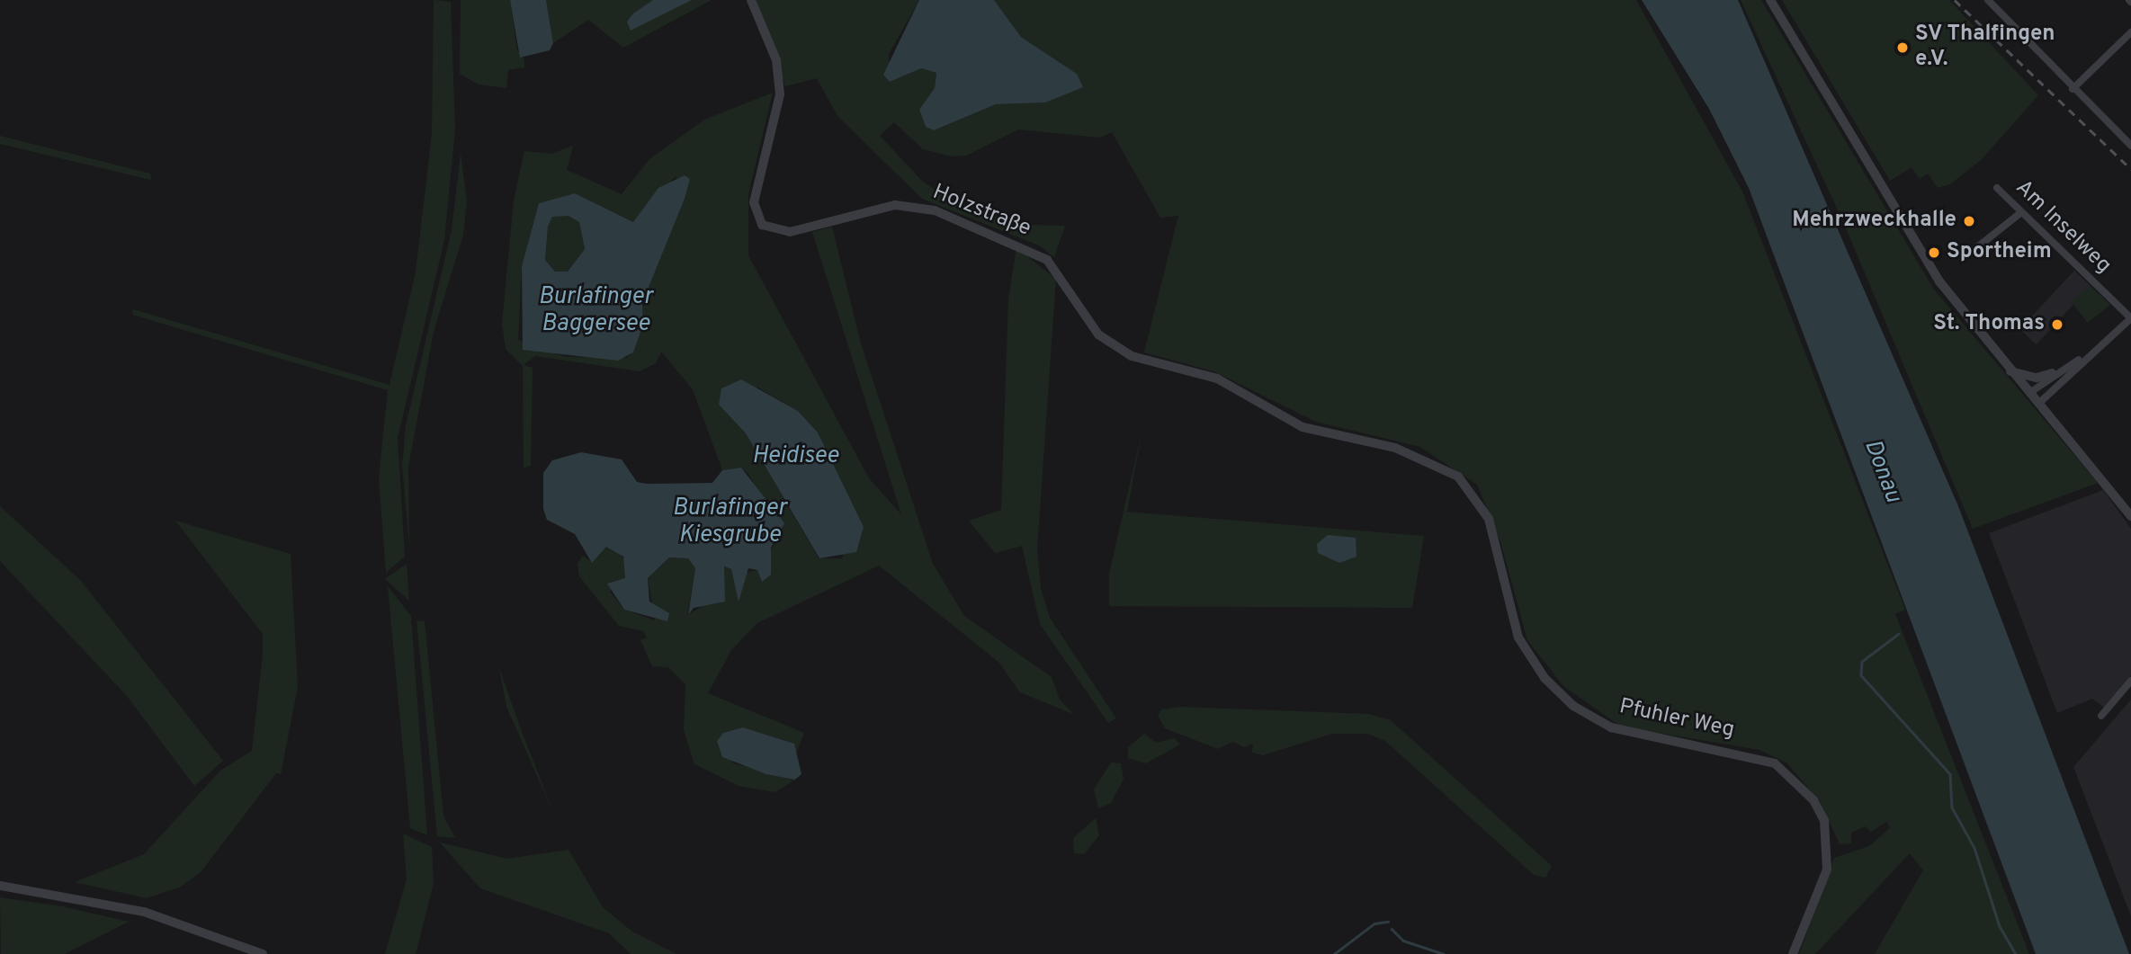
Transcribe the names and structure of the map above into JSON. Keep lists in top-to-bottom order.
{
  "streets": {
    "street": ["Holzstraße", "Am Inselweg", "Pfuhler Weg"]
  },
  "crossings": [
    ["Holzstraße", "Pfuhler Weg"]
  ],
  "water": [
    "Burlafinger Baggersee",
    "Heidisee",
    "Donau",
    "Burlafinger Kiesgrube"
  ],
  "places": [
    "SV Thalfingen e.V.",
    "Mehrzweckhalle",
    "Sportheim",
    "St. Thomas"
  ]
}
